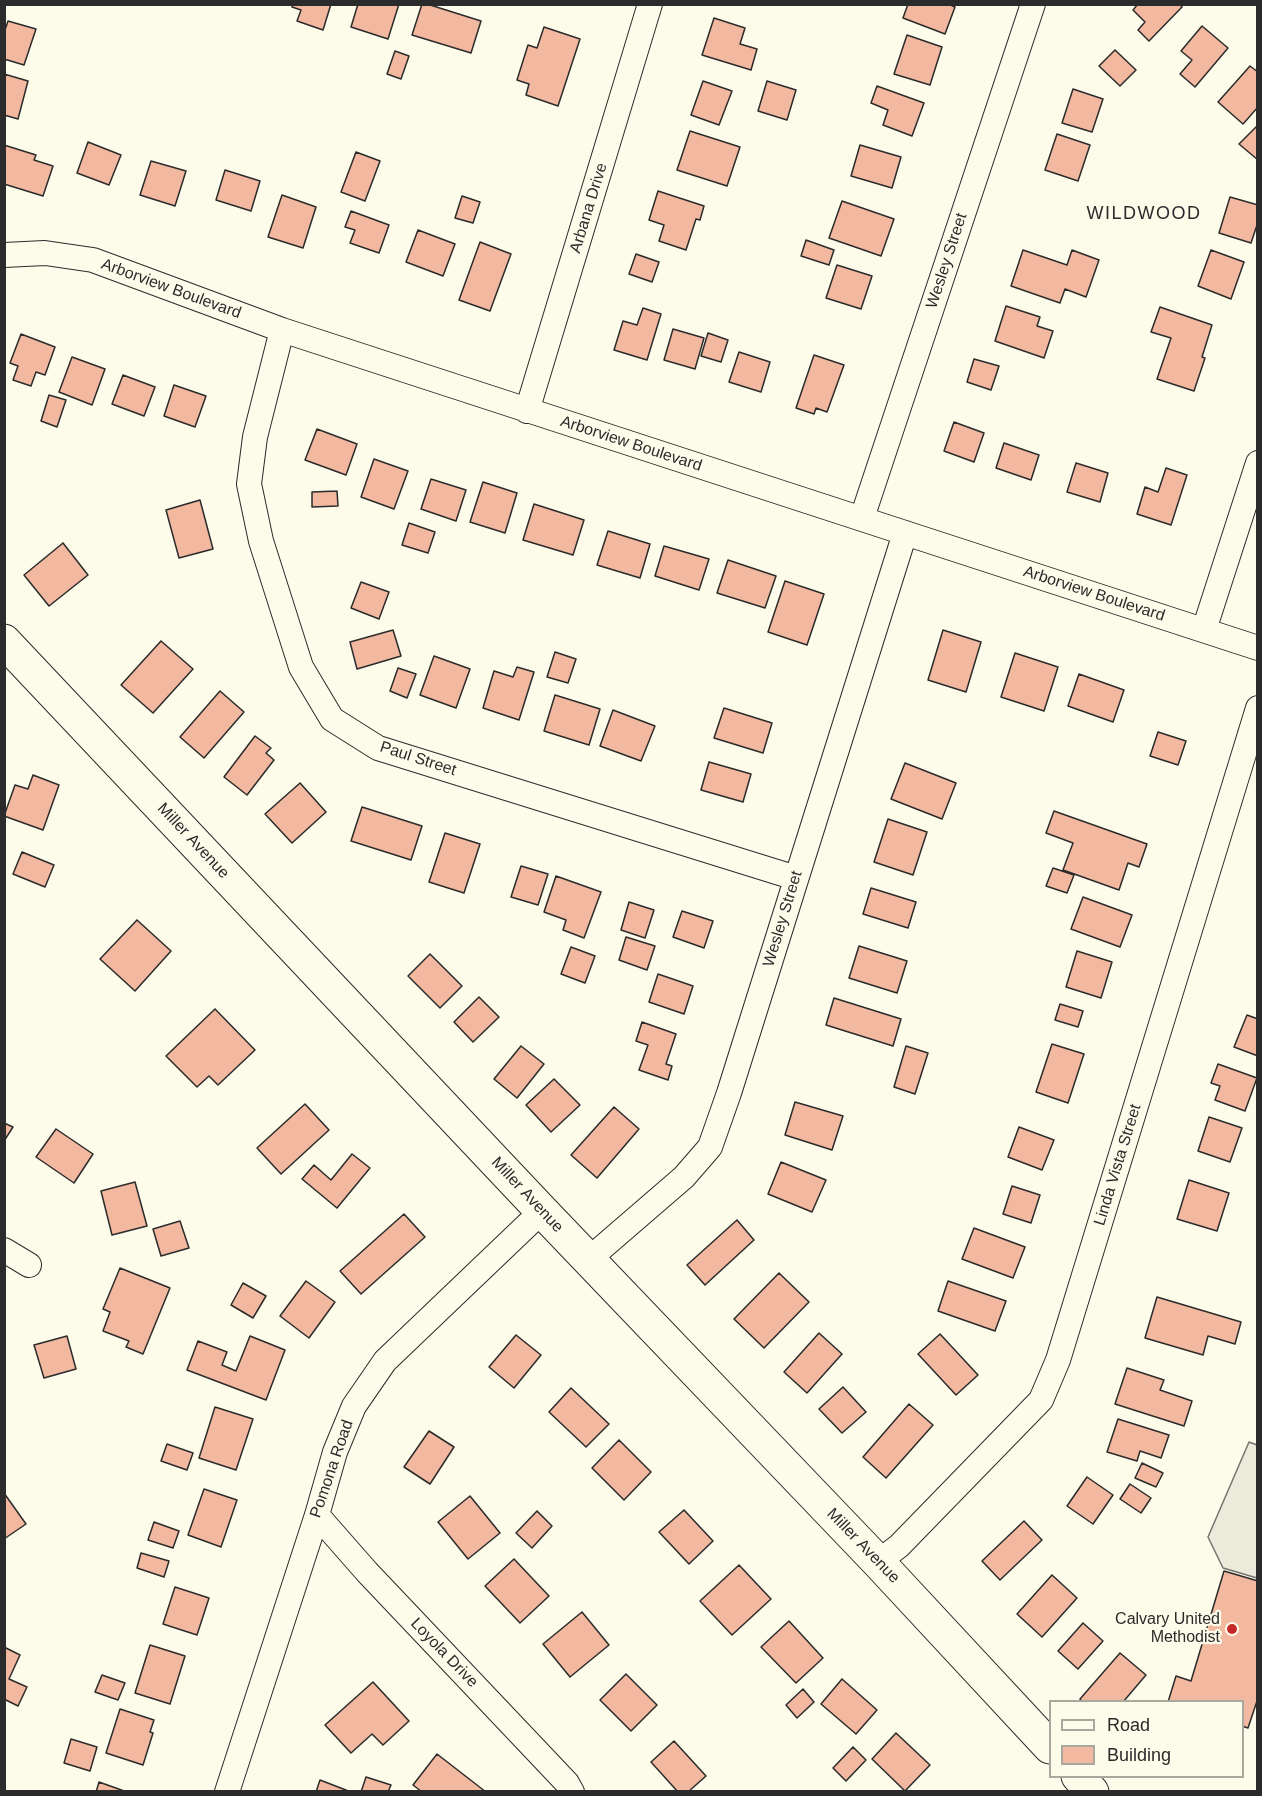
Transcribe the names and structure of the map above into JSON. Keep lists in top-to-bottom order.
{
  "streets": {
    "main road": ["Miller Avenue"],
    "street": [
      "Arbana Drive",
      "Wesley Street",
      "Arborview Boulevard",
      "Paul Street",
      "Linda Vista Street",
      "Pomona Road",
      "Loyola Drive"
    ]
  },
  "crossings": [
    ["Arbana Drive", "Arborview Boulevard"],
    ["Wesley Street", "Arborview Boulevard"],
    ["Wesley Street", "Paul Street"],
    ["Wesley Street", "Miller Avenue"],
    ["Arborview Boulevard", "Paul Street"],
    ["Miller Avenue", "Linda Vista Street"],
    ["Miller Avenue", "Pomona Road"],
    ["Pomona Road", "Loyola Drive"]
  ],
  "districts": ["WILDWOOD"],
  "places": ["Calvary United Methodist"],
  "legend": ["Road", "Building"]
}
